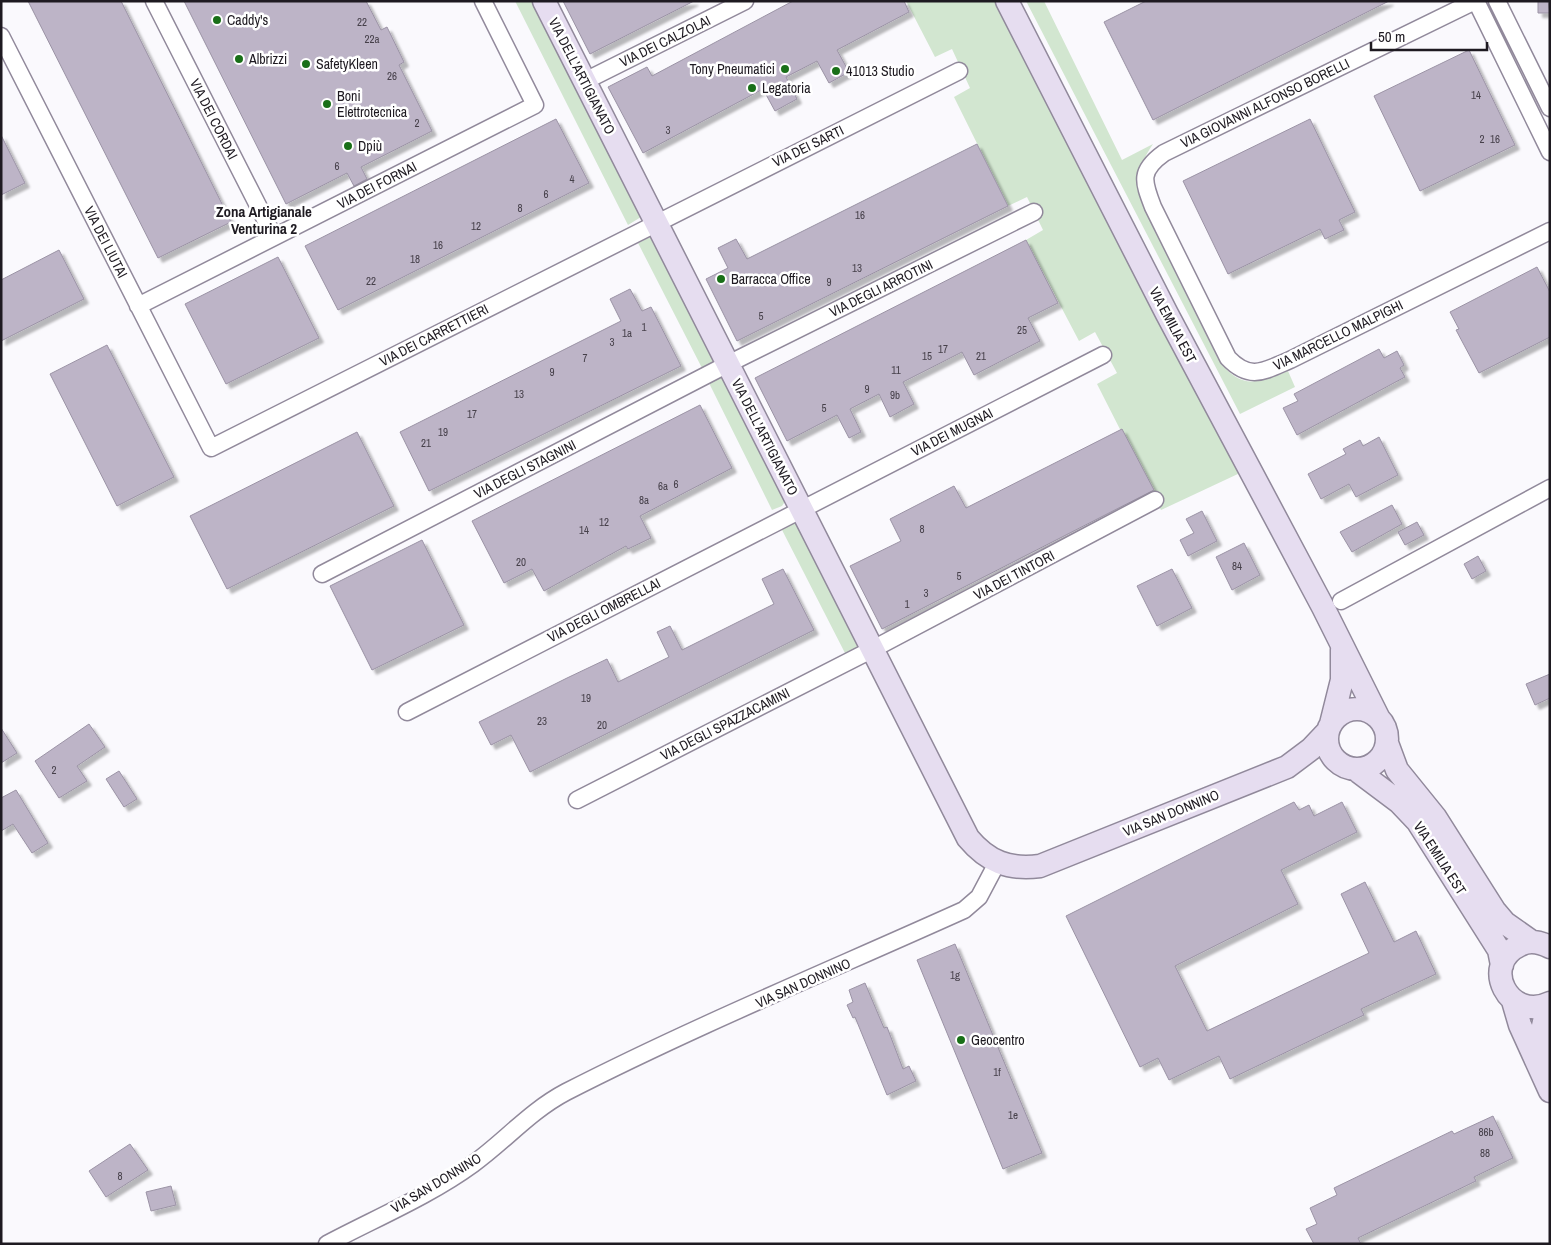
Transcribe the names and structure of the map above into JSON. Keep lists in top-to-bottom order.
{
  "streets": {
    "main road": ["VIA DELL'ARTIGIANATO", "VIA EMILIA EST", "VIA SAN DONNINO"],
    "street": [
      "VIA DEI CALZOLAI",
      "VIA GIOVANNI ALFONSO BORELLI",
      "VIA DEI CORDAI",
      "VIA DEI SARTI",
      "VIA DEI FORNAI",
      "VIA DEI LIUTAI",
      "VIA DEGLI ARROTINI",
      "VIA DEI CARRETTIERI",
      "VIA MARCELLO MALPIGHI",
      "VIA DEI MUGNAI",
      "VIA DEGLI STAGNINI",
      "VIA DEI TINTORI",
      "VIA DEGLI OMBRELLAI",
      "VIA DEGLI SPAZZACAMINI"
    ]
  },
  "crossings": [
    ["VIA DEI CALZOLAI", "VIA DELL'ARTIGIANATO"],
    ["VIA DELL'ARTIGIANATO", "VIA DEI SARTI"],
    ["VIA DELL'ARTIGIANATO", "VIA DEGLI ARROTINI"],
    ["VIA DELL'ARTIGIANATO", "VIA DEI CARRETTIERI"],
    ["VIA DELL'ARTIGIANATO", "VIA DEI MUGNAI"],
    ["VIA DELL'ARTIGIANATO", "VIA DEGLI STAGNINI"],
    ["VIA DELL'ARTIGIANATO", "VIA DEI TINTORI"],
    ["VIA DELL'ARTIGIANATO", "VIA DEGLI OMBRELLAI"],
    ["VIA DELL'ARTIGIANATO", "VIA DEGLI SPAZZACAMINI"],
    ["VIA DELL'ARTIGIANATO", "VIA SAN DONNINO"],
    ["VIA GIOVANNI ALFONSO BORELLI", "VIA MARCELLO MALPIGHI"],
    ["VIA DEI CORDAI", "VIA DEI FORNAI"],
    ["VIA DEI SARTI", "VIA DEI CARRETTIERI"],
    ["VIA DEI FORNAI", "VIA DEI LIUTAI"],
    ["VIA DEI LIUTAI", "VIA DEI CARRETTIERI"],
    ["VIA DEGLI ARROTINI", "VIA DEGLI STAGNINI"],
    ["VIA EMILIA EST", "VIA SAN DONNINO"],
    ["VIA DEI MUGNAI", "VIA DEGLI OMBRELLAI"],
    ["VIA DEI TINTORI", "VIA DEGLI SPAZZACAMINI"]
  ],
  "districts": ["Zona Artigianale Venturina 2"],
  "places": [
    "Caddy's",
    "Albrizzi",
    "SafetyKleen",
    "Tony Pneumatici",
    "41013 Studio",
    "Legatoria",
    "Boni Elettrotecnica",
    "Dpiù",
    "Barracca Office",
    "Geocentro"
  ],
  "house_numbers": [
    "22",
    "22a",
    "26",
    "14",
    "2",
    "3",
    "2",
    "16",
    "6",
    "4",
    "6",
    "8",
    "16",
    "12",
    "16",
    "18",
    "13",
    "22",
    "9",
    "5",
    "1",
    "25",
    "1a",
    "3",
    "17",
    "15",
    "21",
    "7",
    "11",
    "9",
    "9",
    "13",
    "9b",
    "5",
    "17",
    "19",
    "21",
    "6",
    "6a",
    "8a",
    "12",
    "8",
    "14",
    "20",
    "84",
    "5",
    "3",
    "1",
    "19",
    "23",
    "20",
    "2",
    "1g",
    "1f",
    "1e",
    "86b",
    "88",
    "8"
  ],
  "scale_bar": "50 m"
}
